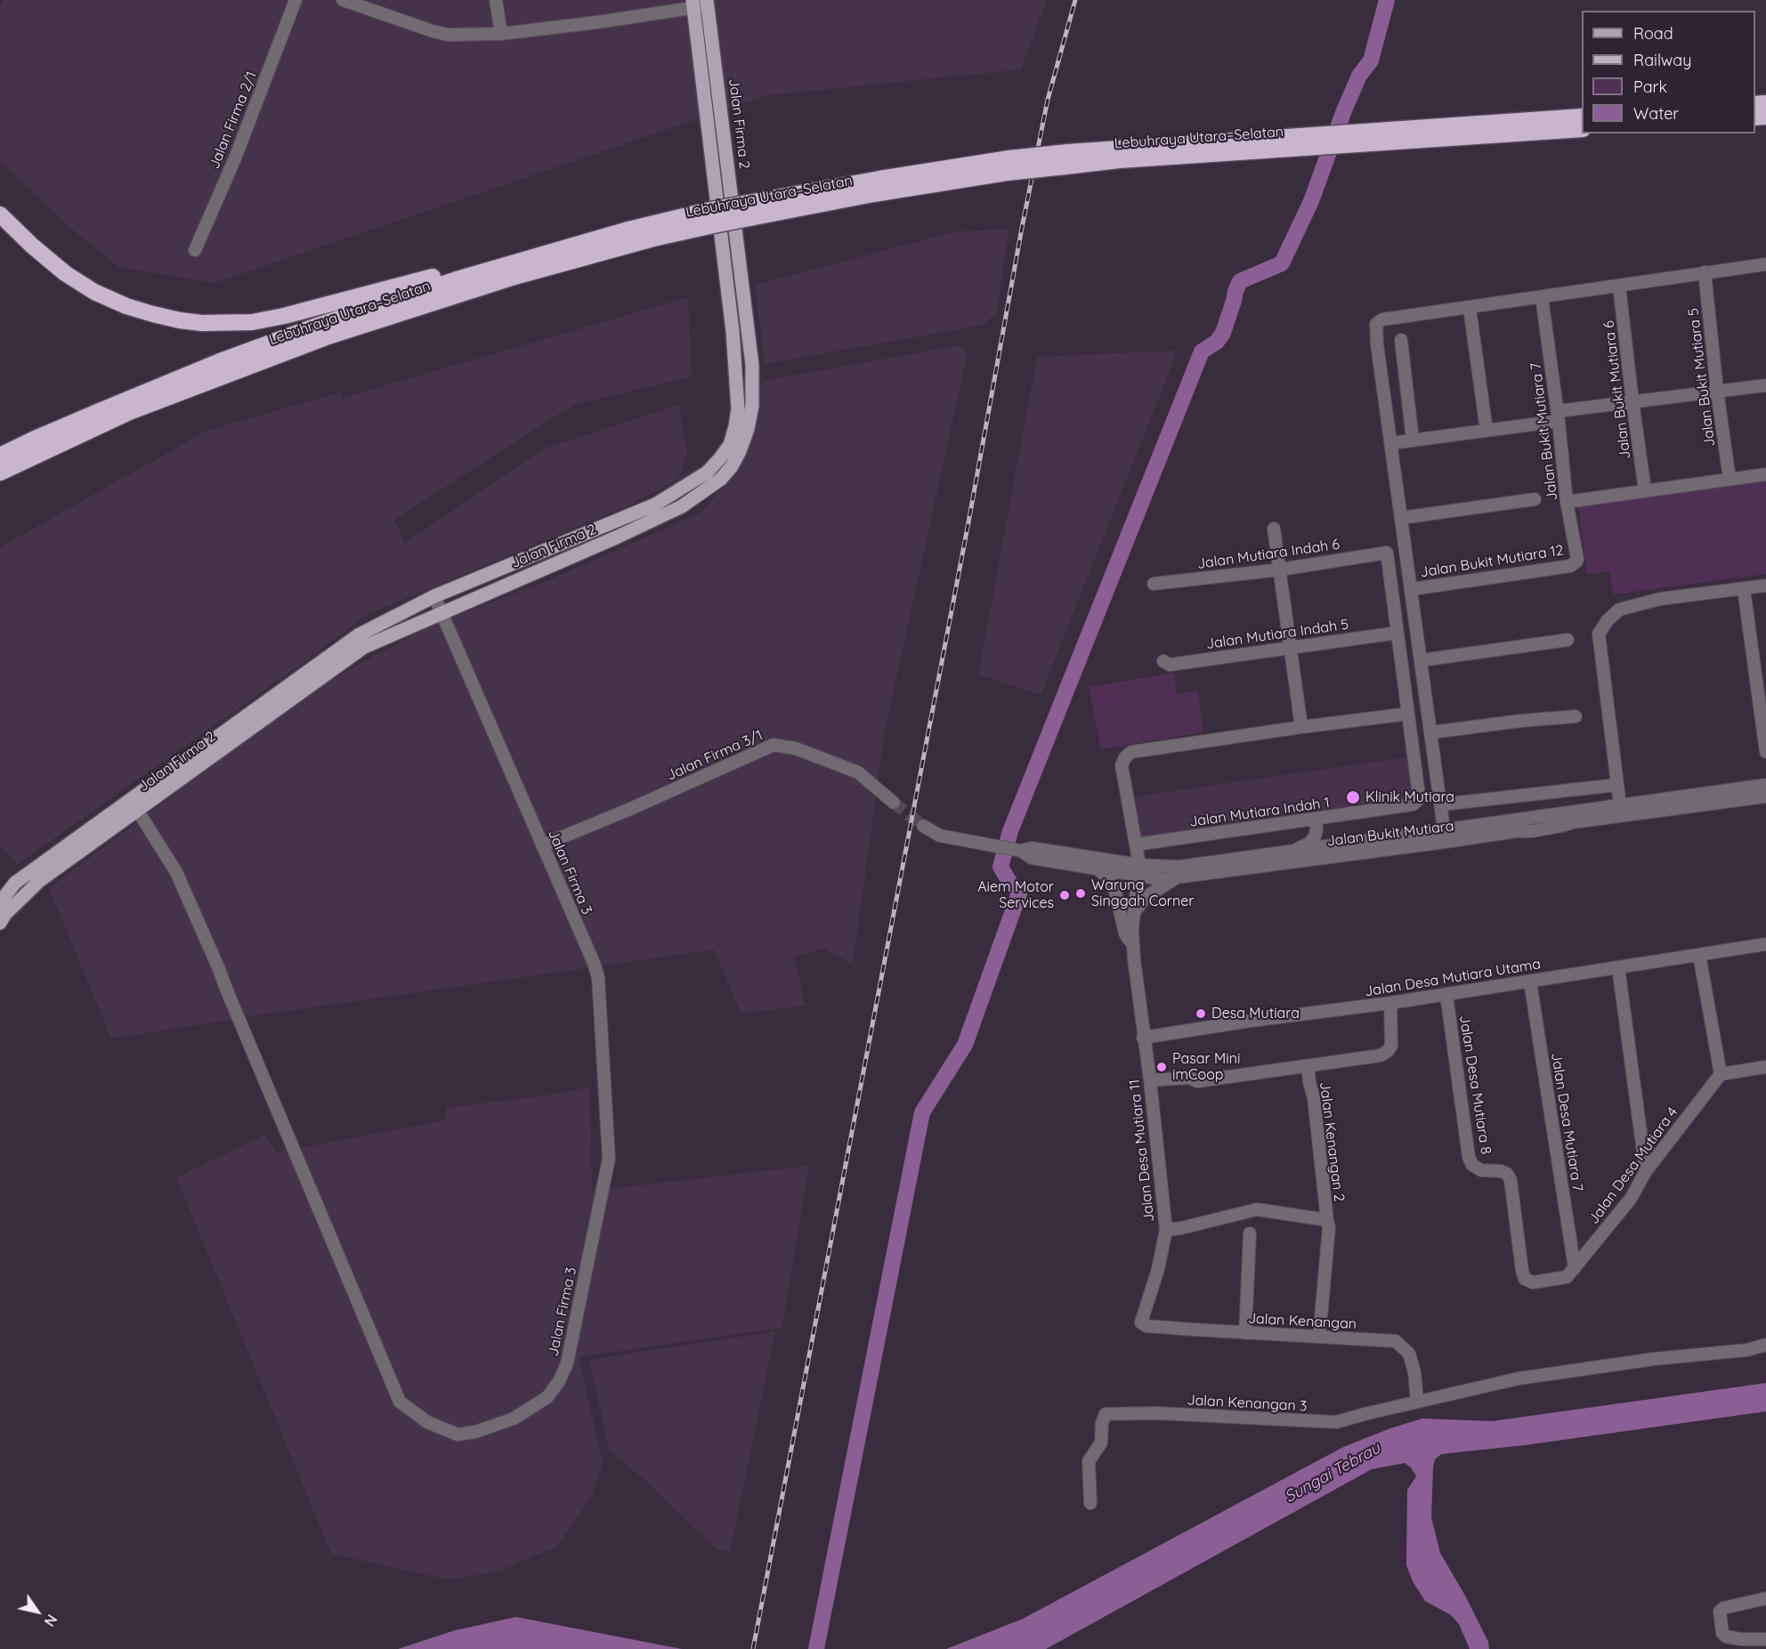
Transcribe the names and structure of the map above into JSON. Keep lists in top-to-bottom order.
{
  "streets": {
    "highway": ["Lebuhraya Utara–Selatan"],
    "main road": ["Jalan Firma 2"],
    "street": [
      "Jalan Firma 2/1",
      "Jalan Bukit Mutiara 5",
      "Jalan Bukit Mutiara 6",
      "Jalan Bukit Mutiara 7",
      "Jalan Mutiara Indah 6",
      "Jalan Bukit Mutiara 12",
      "Jalan Mutiara Indah 5",
      "Jalan Firma 3/1",
      "Jalan Mutiara Indah 1",
      "Jalan Bukit Mutiara",
      "Jalan Firma 3",
      "Jalan Desa Mutiara Utama",
      "Jalan Desa Mutiara 8",
      "Jalan Desa Mutiara 7",
      "Jalan Kenangan 2",
      "Jalan Desa Mutiara 11",
      "Jalan Desa Mutiara 4",
      "Jalan Kenangan",
      "Jalan Kenangan 3"
    ]
  },
  "crossings": [
    ["Jalan Firma 2", "Jalan Firma 3"],
    ["Jalan Bukit Mutiara 7", "Jalan Bukit Mutiara 12"],
    ["Jalan Mutiara Indah 6", "Jalan Mutiara Indah 5"],
    ["Jalan Firma 3/1", "Jalan Firma 3"],
    ["Jalan Desa Mutiara Utama", "Jalan Desa Mutiara 8"],
    ["Jalan Desa Mutiara Utama", "Jalan Desa Mutiara 7"],
    ["Jalan Desa Mutiara Utama", "Jalan Desa Mutiara 11"],
    ["Jalan Desa Mutiara 8", "Jalan Desa Mutiara 4"],
    ["Jalan Desa Mutiara 7", "Jalan Desa Mutiara 4"],
    ["Jalan Kenangan 2", "Jalan Desa Mutiara 11"],
    ["Jalan Kenangan 2", "Jalan Kenangan"],
    ["Jalan Desa Mutiara 11", "Jalan Kenangan"],
    ["Jalan Kenangan", "Jalan Kenangan 3"]
  ],
  "water": ["Sungai Tebrau"],
  "places": [
    "Klinik Mutiara",
    "Warung Singgah Corner",
    "Aiem Motor Services",
    "Desa Mutiara",
    "Pasar Mini imCoop"
  ],
  "legend": [
    "Road",
    "Railway",
    "Park",
    "Water"
  ],
  "north": "bottom right"
}
